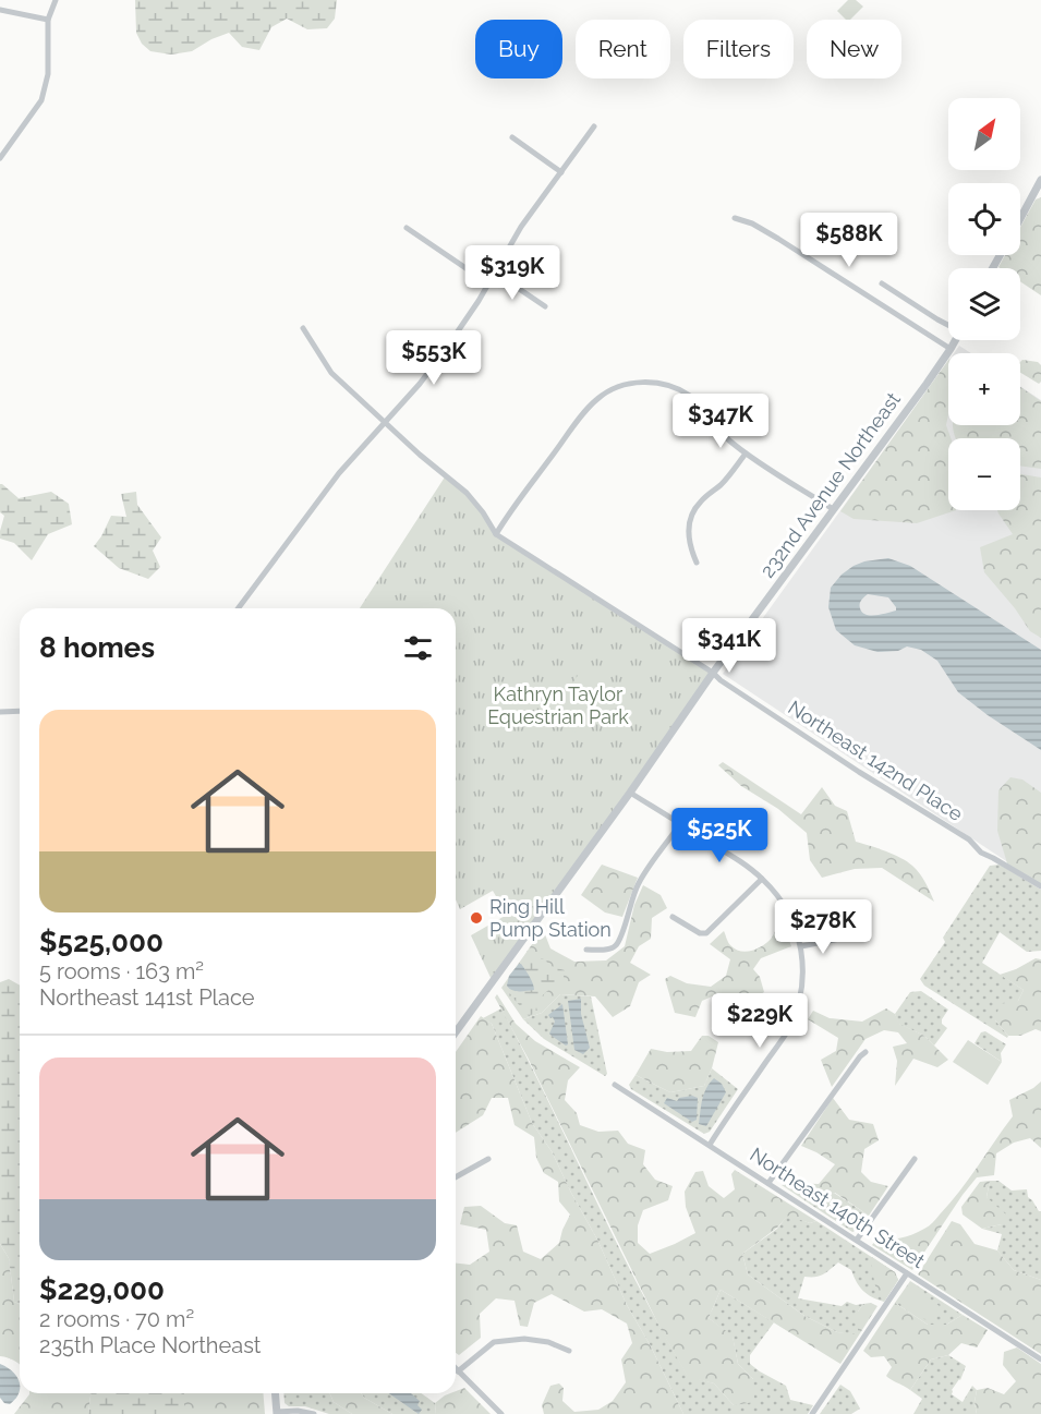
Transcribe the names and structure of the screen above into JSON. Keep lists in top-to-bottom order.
{
  "streets": {
    "street": ["232nd Avenue Northeast", "Northeast 142nd Place", "Northeast 140th Street"]
  },
  "crossings": [
    ["232nd Avenue Northeast", "Northeast 142nd Place"]
  ],
  "parks": ["Kathryn Taylor Equestrian Park"],
  "places": ["Ring Hill Pump Station"],
  "north": "top right",
  "page": {
    "chip": [
      "Buy",
      "Rent",
      "Filters",
      "New"
    ],
    "map_buttons": ["+", "−"],
    "price": [
      "$588K",
      "$319K",
      "$553K",
      "$347K",
      "$341K",
      "$525K",
      "$278K",
      "$229K"
    ],
    "heading": "8 homes",
    "list": [
      {
        "name": "$525,000",
        "note": "5 rooms · 163 m² · Northeast 141st Place"
      },
      {
        "name": "$229,000",
        "note": "2 rooms · 70 m² · 235th Place Northeast"
      }
    ]
  }
}
